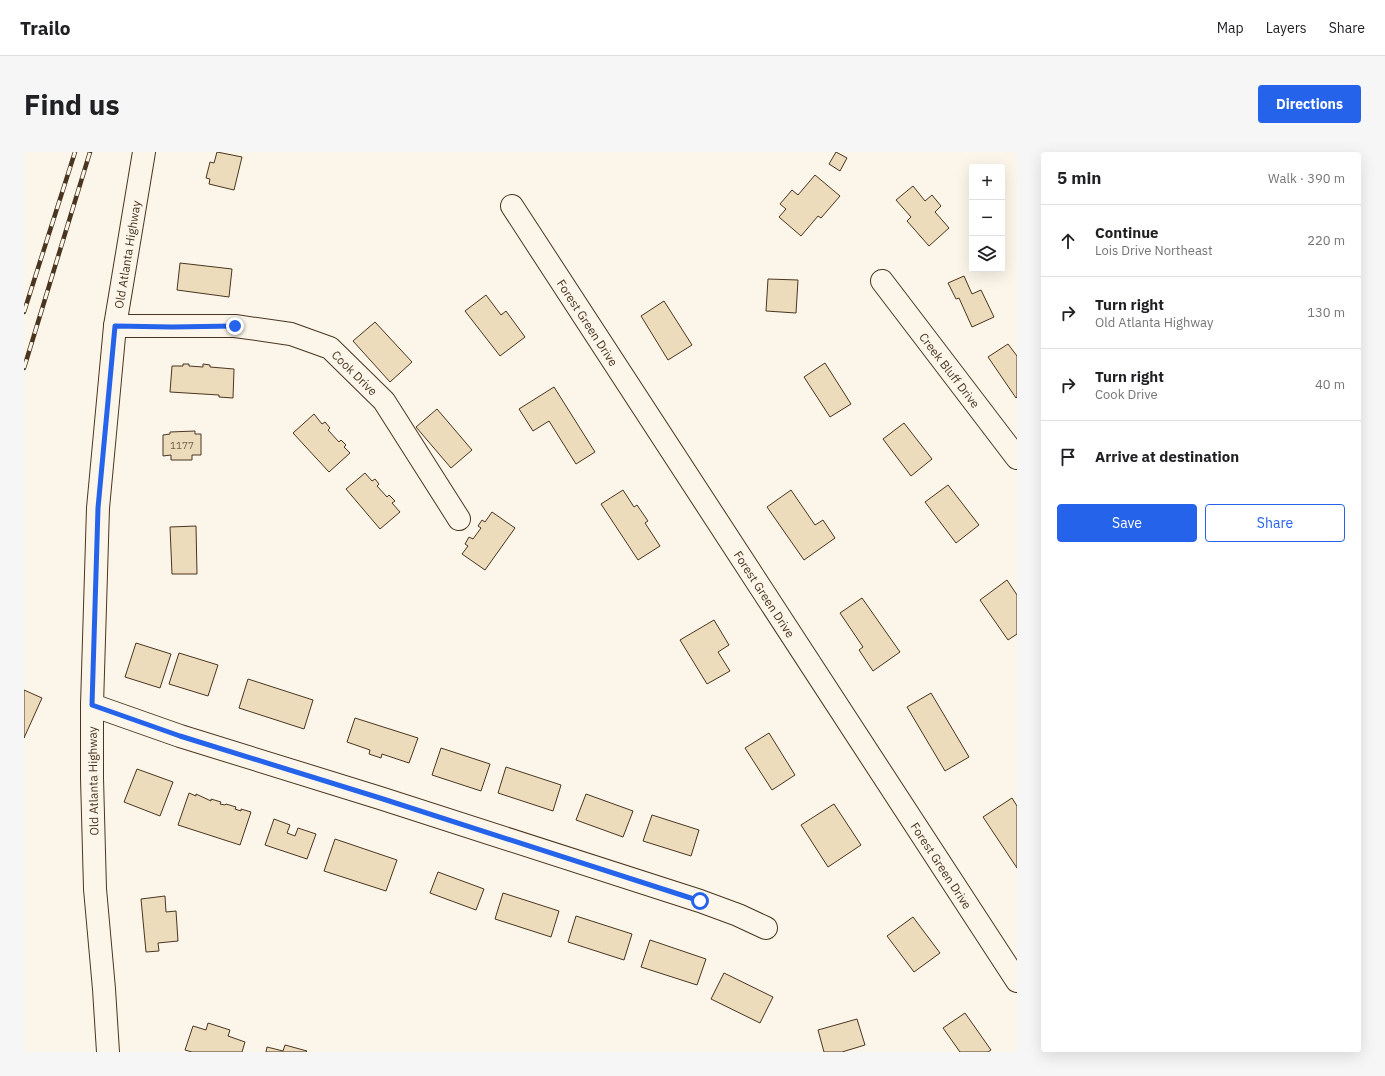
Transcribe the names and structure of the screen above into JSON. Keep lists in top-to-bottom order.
{
  "streets": {
    "street": [
      "Old Atlanta Highway",
      "Forest Green Drive",
      "Creek Bluff Drive",
      "Cook Drive"
    ]
  },
  "crossings": [
    ["Old Atlanta Highway", "Cook Drive"]
  ],
  "house_numbers": ["1177"],
  "page": {
    "header": "Trailo",
    "nav": ["Map", "Layers", "Share"],
    "buttons": [
      "Directions",
      ["Save", "Share"]
    ],
    "title": "Find us",
    "heading": ["5 min", "Walk · 390 m"],
    "map_buttons": ["+", "−"],
    "list": [
      ["Continue", "Lois Drive Northeast", "220 m"],
      ["Turn right", "Old Atlanta Highway", "130 m"],
      ["Turn right", "Cook Drive", "40 m"],
      "Arrive at destination"
    ]
  }
}
